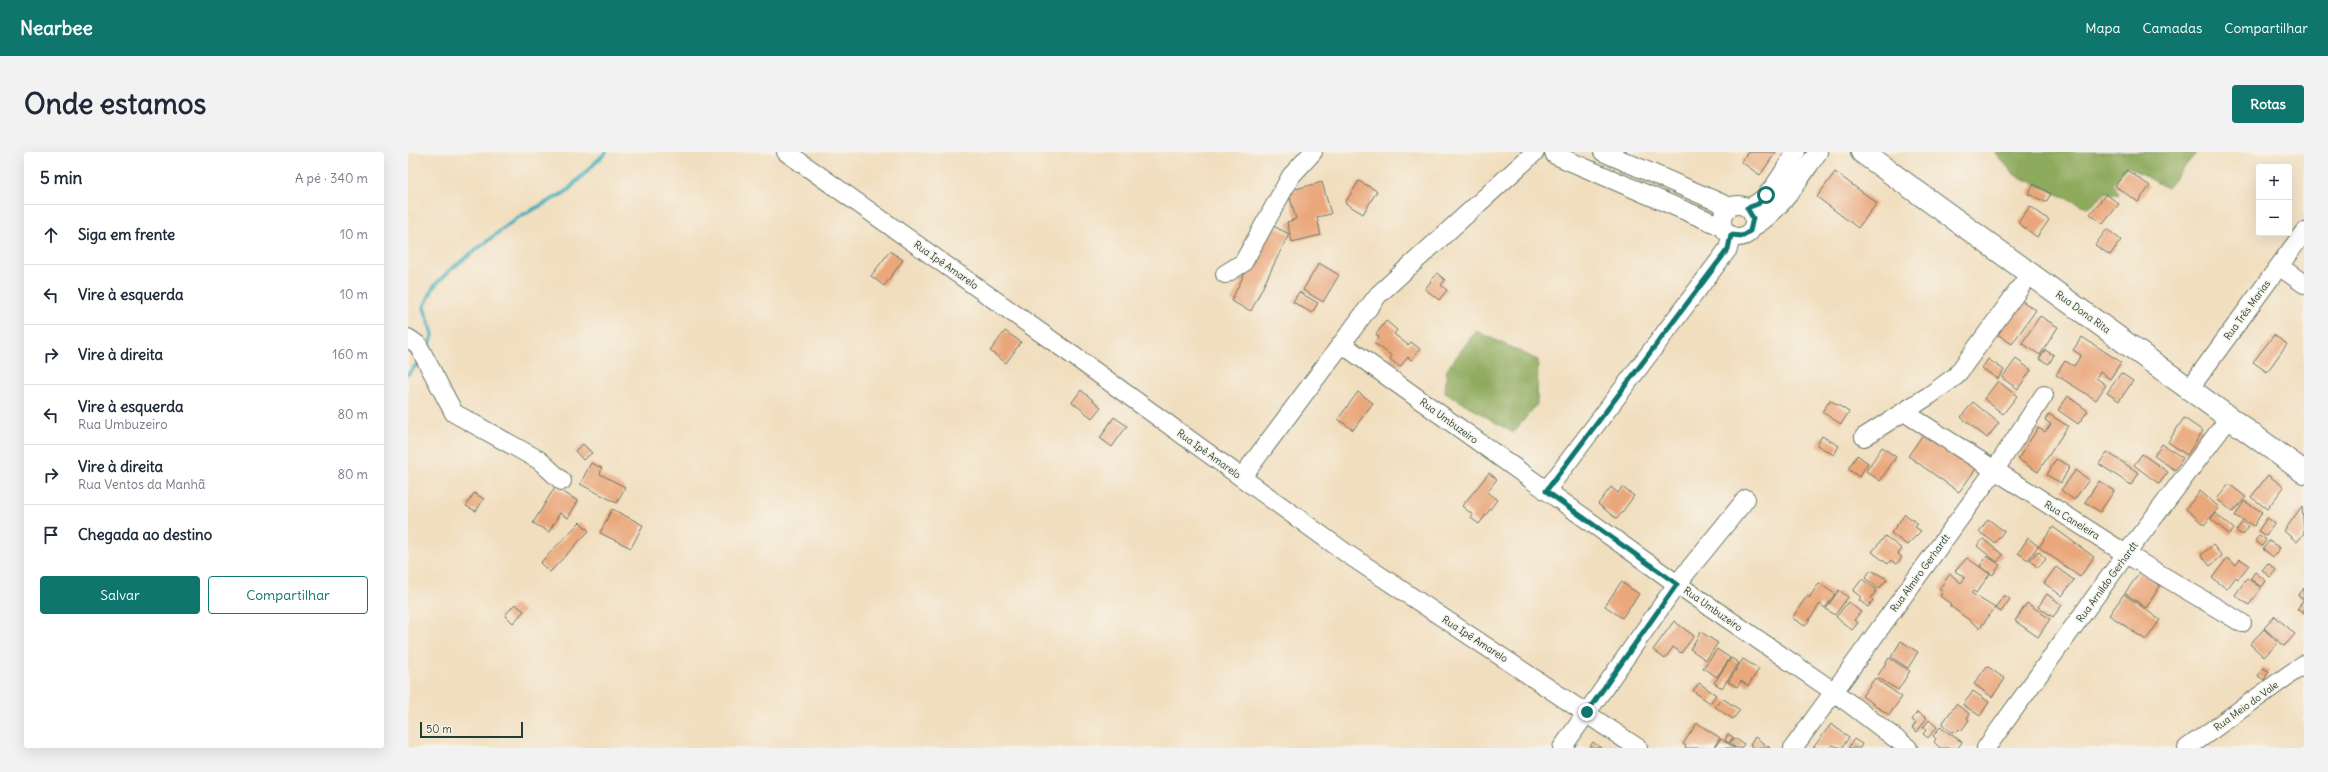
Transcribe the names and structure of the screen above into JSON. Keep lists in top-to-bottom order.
{
  "streets": {
    "main road": ["Rua Dona Rita"],
    "street": [
      "Rua Ipê Amarelo",
      "Rua Três Marias",
      "Rua Umbuzeiro",
      "Rua Caneleira",
      "Rua Almiro Gerhardt",
      "Rua Arnildo Gerhardt",
      "Rua Meio do Vale"
    ]
  },
  "crossings": [
    ["Rua Três Marias", "Rua Dona Rita"],
    ["Rua Dona Rita", "Rua Arnildo Gerhardt"],
    ["Rua Umbuzeiro", "Rua Almiro Gerhardt"],
    ["Rua Caneleira", "Rua Almiro Gerhardt"],
    ["Rua Caneleira", "Rua Arnildo Gerhardt"]
  ],
  "scale_bar": "50 m",
  "page": {
    "header": "Nearbee",
    "nav": ["Mapa", "Camadas", "Compartilhar"],
    "buttons": [
      "Rotas",
      ["Salvar", "Compartilhar"]
    ],
    "title": "Onde estamos",
    "heading": ["5 min", "A pé · 340 m"],
    "map_buttons": ["+", "−"],
    "list": [
      ["Siga em frente", "10 m"],
      ["Vire à esquerda", "10 m"],
      ["Vire à direita", "160 m"],
      ["Vire à esquerda", "Rua Umbuzeiro", "80 m"],
      ["Vire à direita", "Rua Ventos da Manhã", "80 m"],
      "Chegada ao destino"
    ],
    "scale": "50 m"
  }
}
